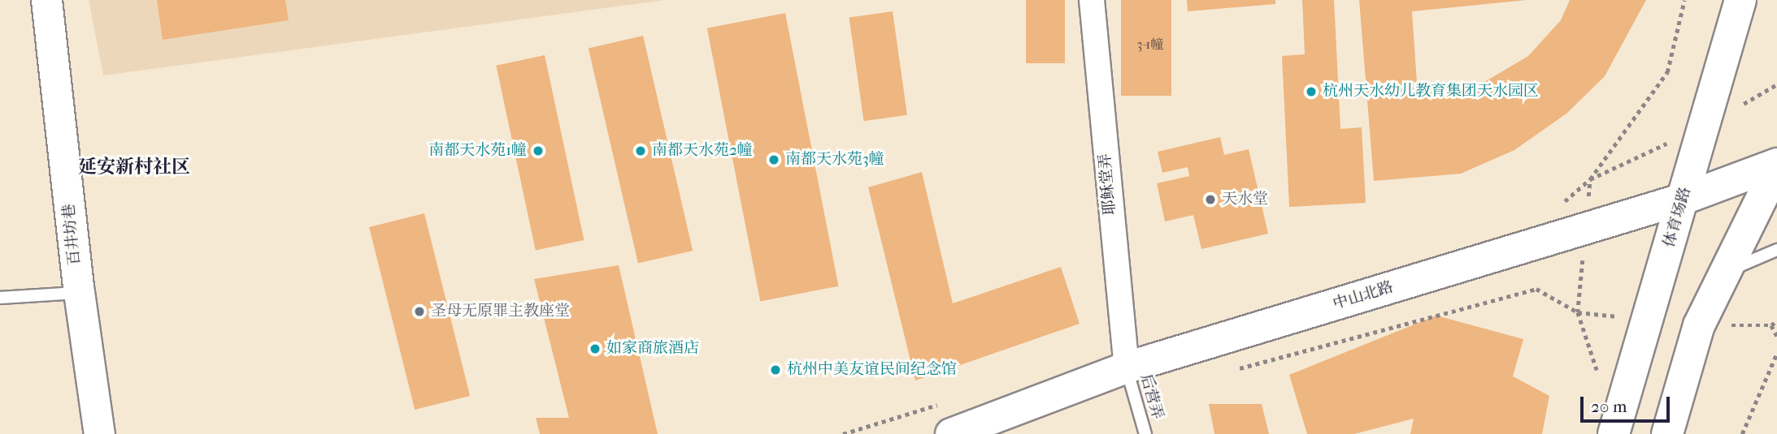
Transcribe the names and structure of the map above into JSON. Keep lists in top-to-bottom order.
{
  "streets": {
    "main road": ["体育场路", "中山北路"],
    "street": ["耶稣堂弄", "百井坊巷"],
    "lane": ["后营弄"]
  },
  "crossings": [
    ["耶稣堂弄", "中山北路"],
    ["耶稣堂弄", "后营弄"],
    ["体育场路", "中山北路"],
    ["中山北路", "后营弄"]
  ],
  "districts": ["延安新村社区"],
  "places": [
    "杭州天水幼儿教育集团天水园区",
    "南都天水苑1幢",
    "南都天水苑2幢",
    "南都天水苑3幢",
    "天水堂",
    "圣母无原罪主教座堂",
    "如家商旅酒店",
    "杭州中美友谊民间纪念馆"
  ],
  "house_numbers": ["3-1幢"],
  "scale_bar": "20 m"
}
